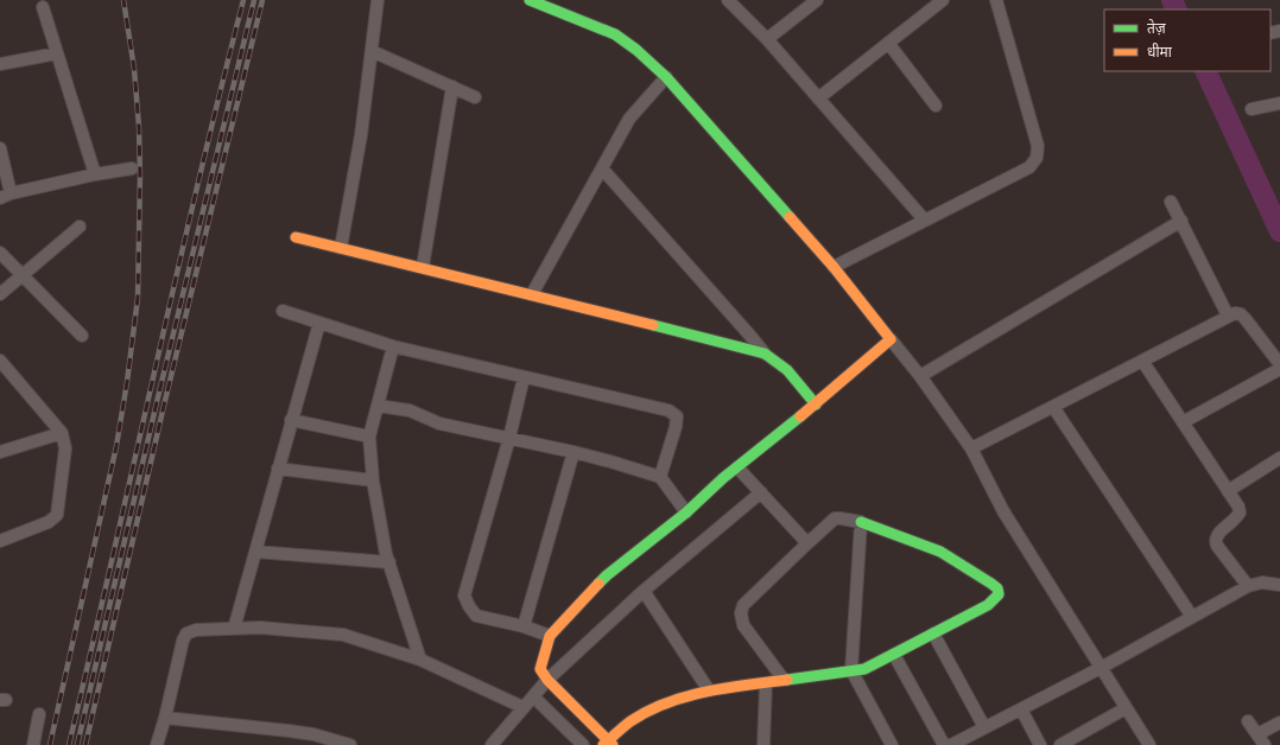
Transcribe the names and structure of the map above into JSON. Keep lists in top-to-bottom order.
{
  "legend": ["तेज़", "धीमा"]
}
